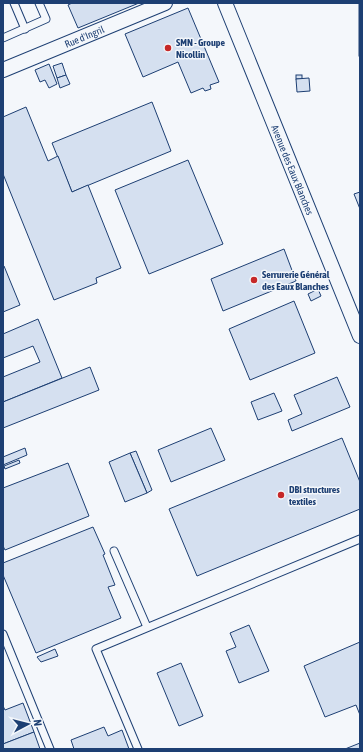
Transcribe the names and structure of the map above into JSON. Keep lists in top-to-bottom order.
{
  "streets": {
    "street": ["Rue d'Ingril", "Avenue des Eaux Blanches"]
  },
  "places": ["SMN - Groupe Nicollin", "Serrurerie Général des Eaux Blanches", "DBI structures textiles"],
  "north": "right"
}
